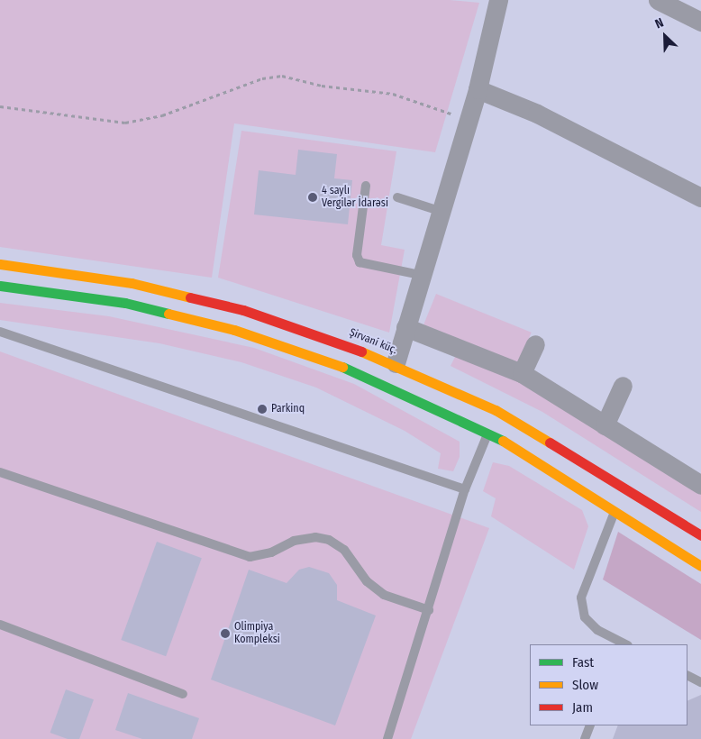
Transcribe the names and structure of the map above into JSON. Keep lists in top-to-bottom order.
{
  "streets": {
    "highway": ["Şirvani küç."]
  },
  "places": ["4 saylı Vergilər İdarəsi", "Parkinq", "Olimpiya Kompleksi"],
  "legend": ["Fast", "Slow", "Jam"],
  "north": "top left"
}
